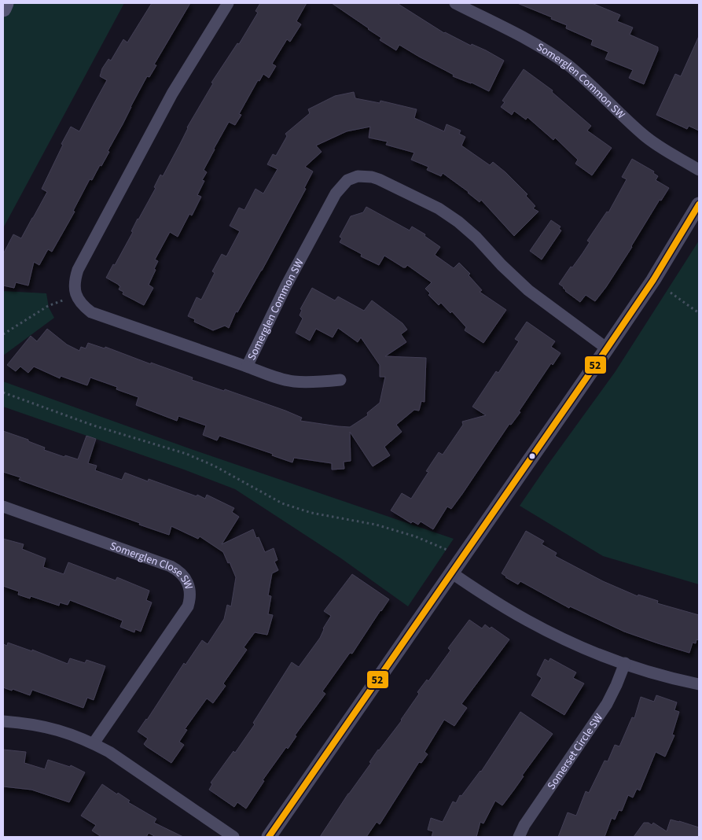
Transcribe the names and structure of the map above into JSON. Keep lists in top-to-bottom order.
{
  "streets": {
    "street": ["Somerglen Common SW", "Somerglen Close SW", "Somerset Circle SW"]
  },
  "lines": ["transit line 52"]
}
